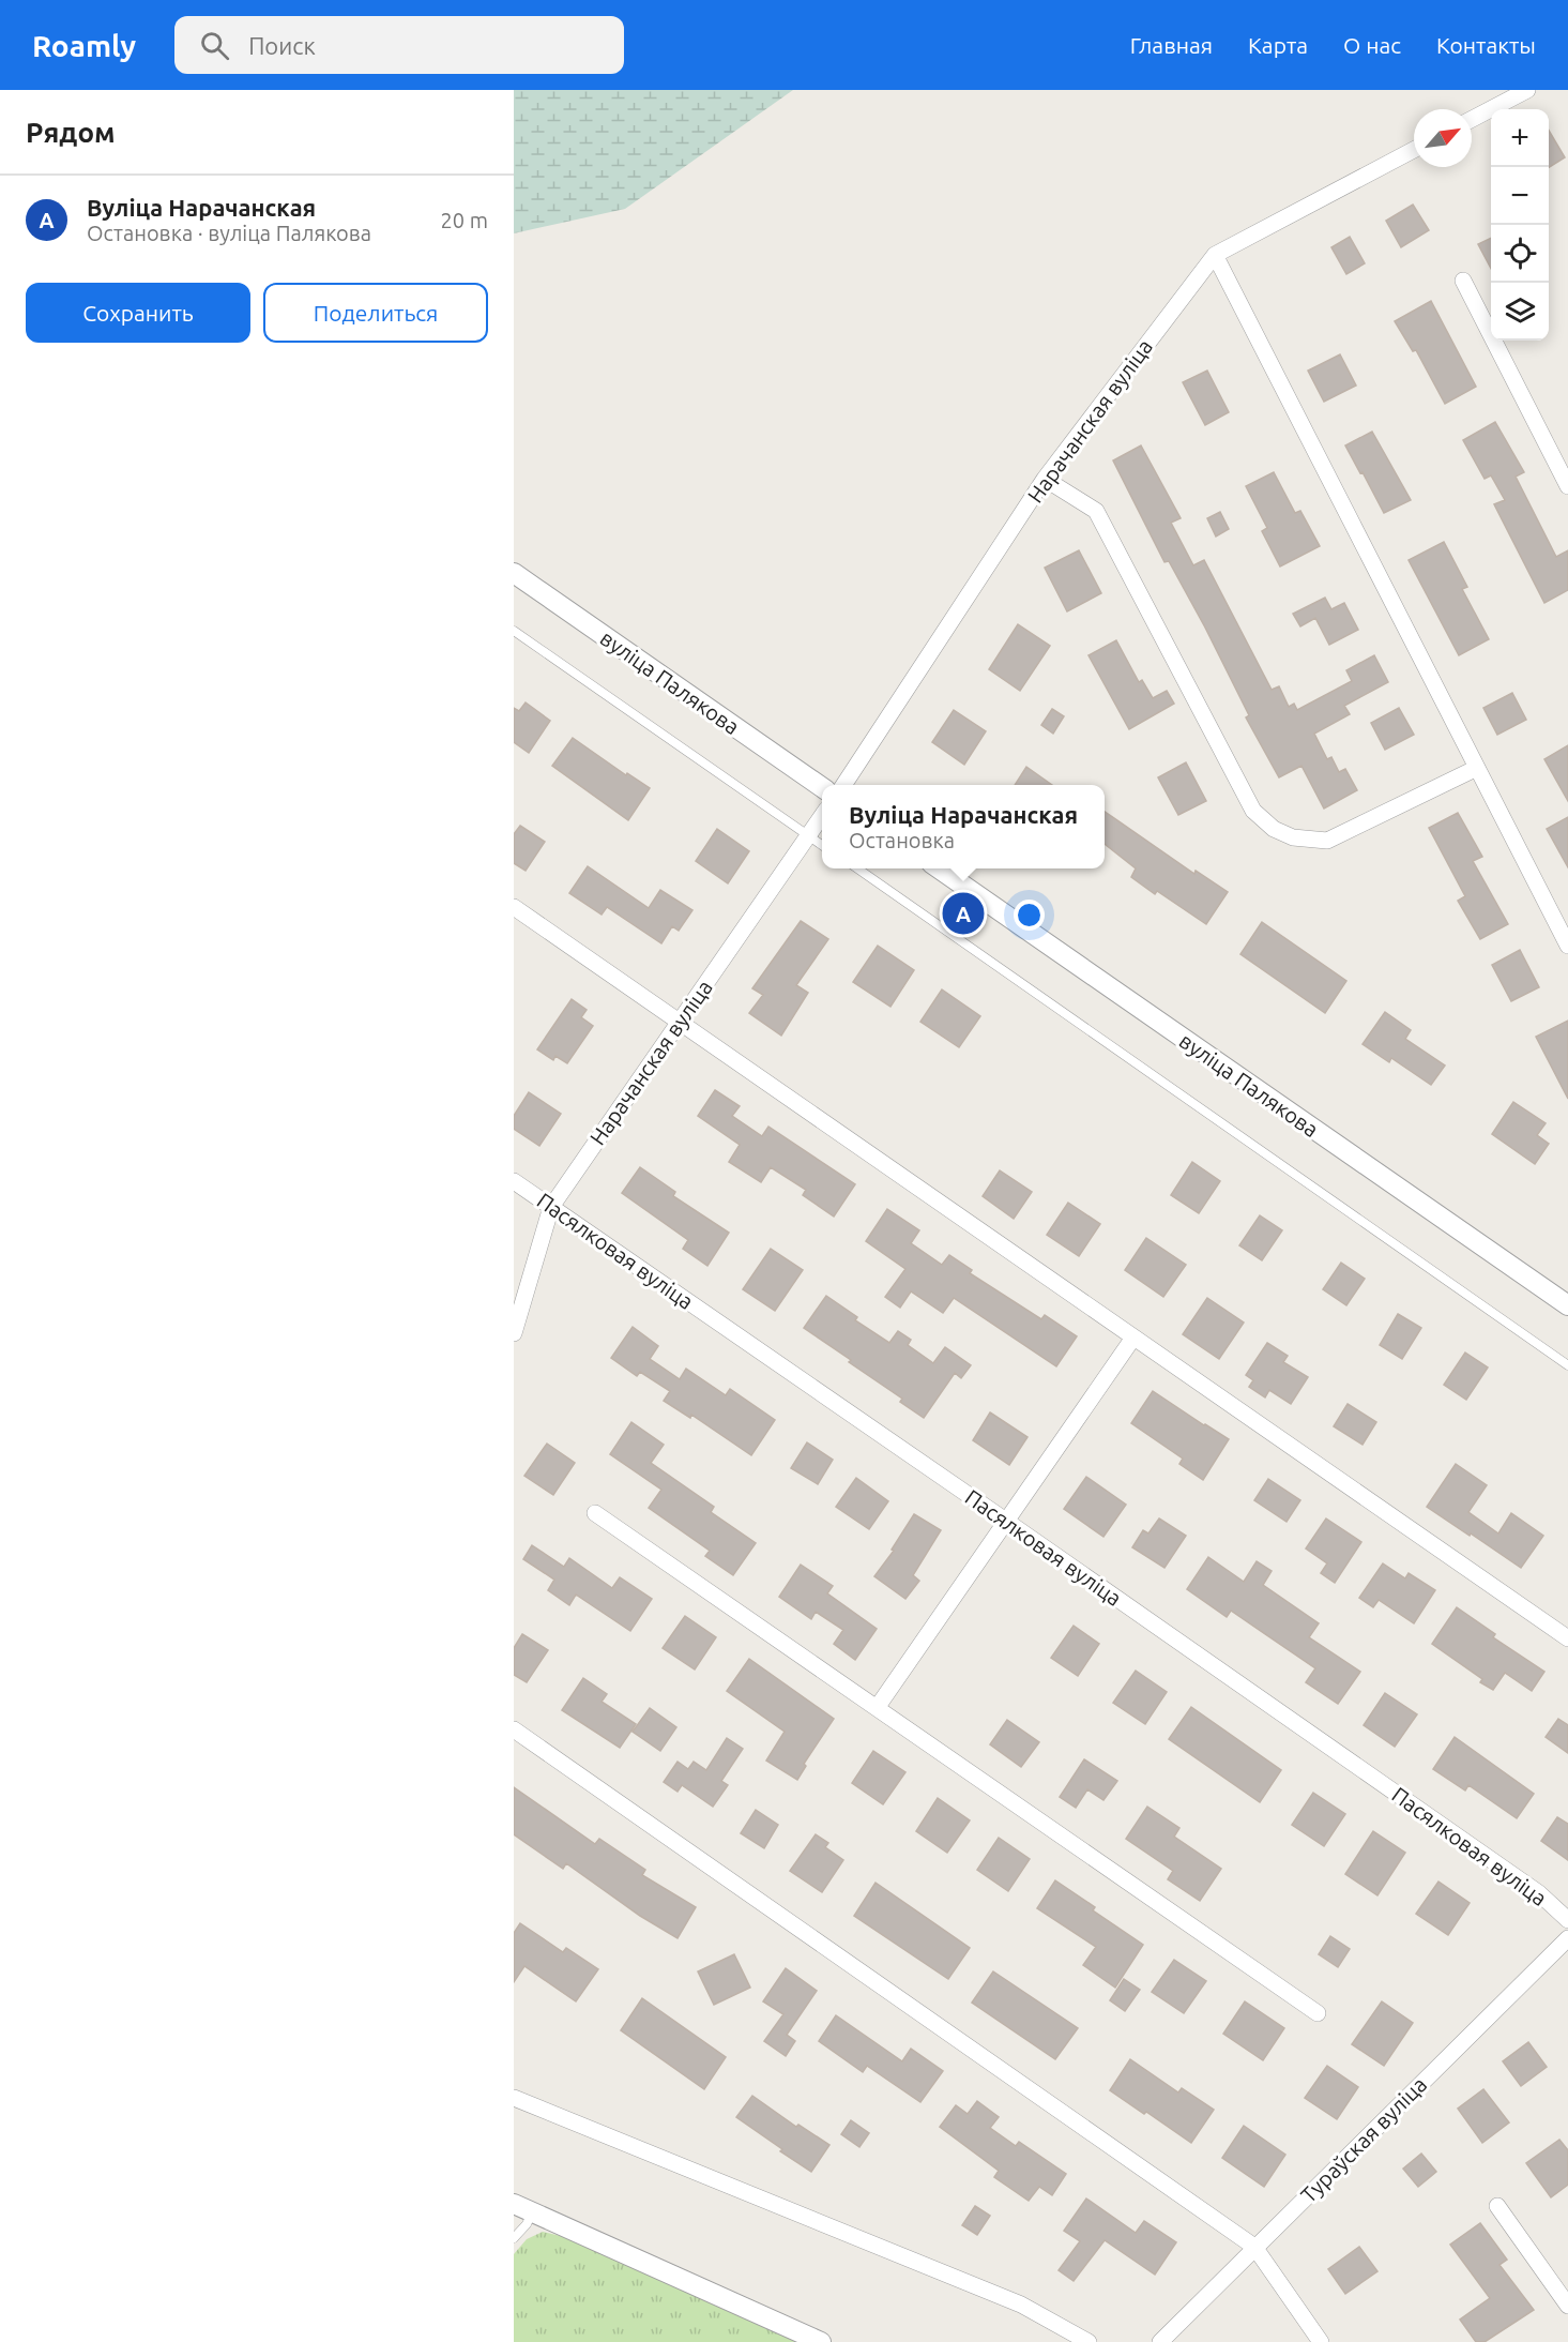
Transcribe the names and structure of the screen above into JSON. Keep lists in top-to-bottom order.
{
  "streets": {
    "street": [
      "Нарачанская вуліца",
      "вуліца Палякова",
      "Пасялковая вуліца",
      "Тураўская вуліца"
    ]
  },
  "crossings": [
    ["Нарачанская вуліца", "Пасялковая вуліца"]
  ],
  "north": "top right",
  "page": {
    "header": "Roamly",
    "search": "Поиск",
    "nav": [
      "Главная",
      "Карта",
      "О нас",
      "Контакты"
    ],
    "heading": "Рядом",
    "map_buttons": ["+", "−"],
    "list": [
      {
        "mark": "A",
        "name": "Вуліца Нарачанская",
        "note": "Остановка · вуліца Палякова",
        "value": "20 m"
      }
    ],
    "buttons": ["Сохранить", "Поделиться"],
    "popup": ["Вуліца Нарачанская", "Остановка"],
    "pins": "A"
  }
}
